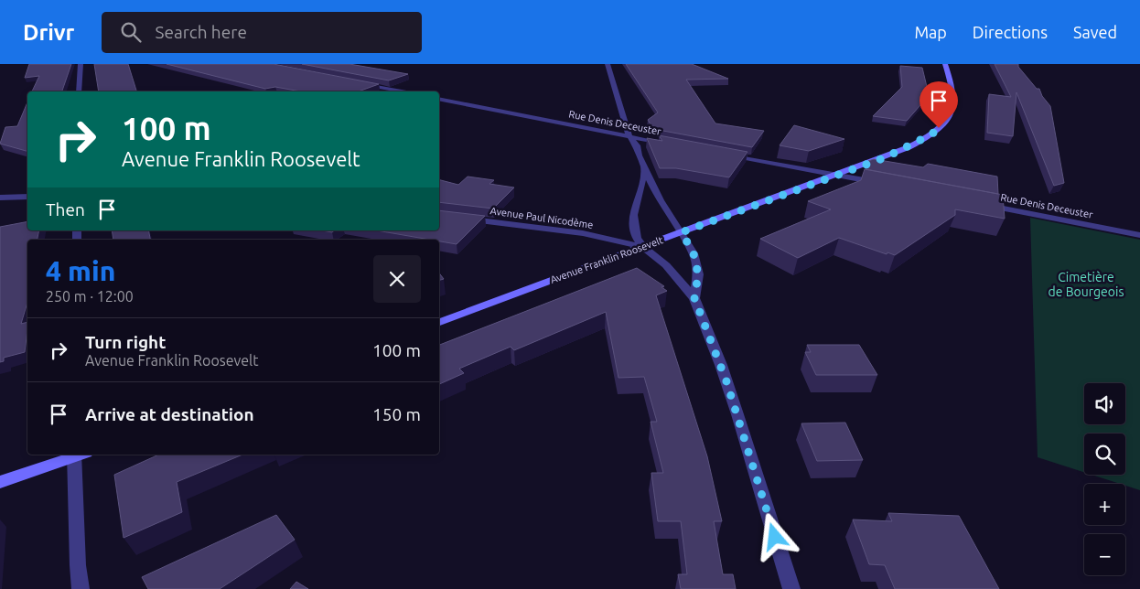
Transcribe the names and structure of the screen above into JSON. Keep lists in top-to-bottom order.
{
  "streets": {
    "main road": ["Avenue Franklin Roosevelt"],
    "street": ["Rue Denis Deceuster", "Avenue Paul Nicodème"]
  },
  "crossings": [
    ["Avenue Paul Nicodème", "Avenue Franklin Roosevelt"]
  ],
  "parks": ["Cimetière de Bourgeois"],
  "page": {
    "header": "Drivr",
    "search": "Search here",
    "nav": ["Map", "Directions", "Saved"],
    "turn": ["100 m", "Avenue Franklin Roosevelt"],
    "then": "Then",
    "heading": ["4 min", "250 m · 12:00"],
    "list": [
      {
        "name": "Turn right",
        "note": "Avenue Franklin Roosevelt",
        "value": "100 m"
      },
      {
        "name": "Arrive at destination",
        "value": "150 m"
      }
    ],
    "map_buttons": ["+", "−"]
  }
}
